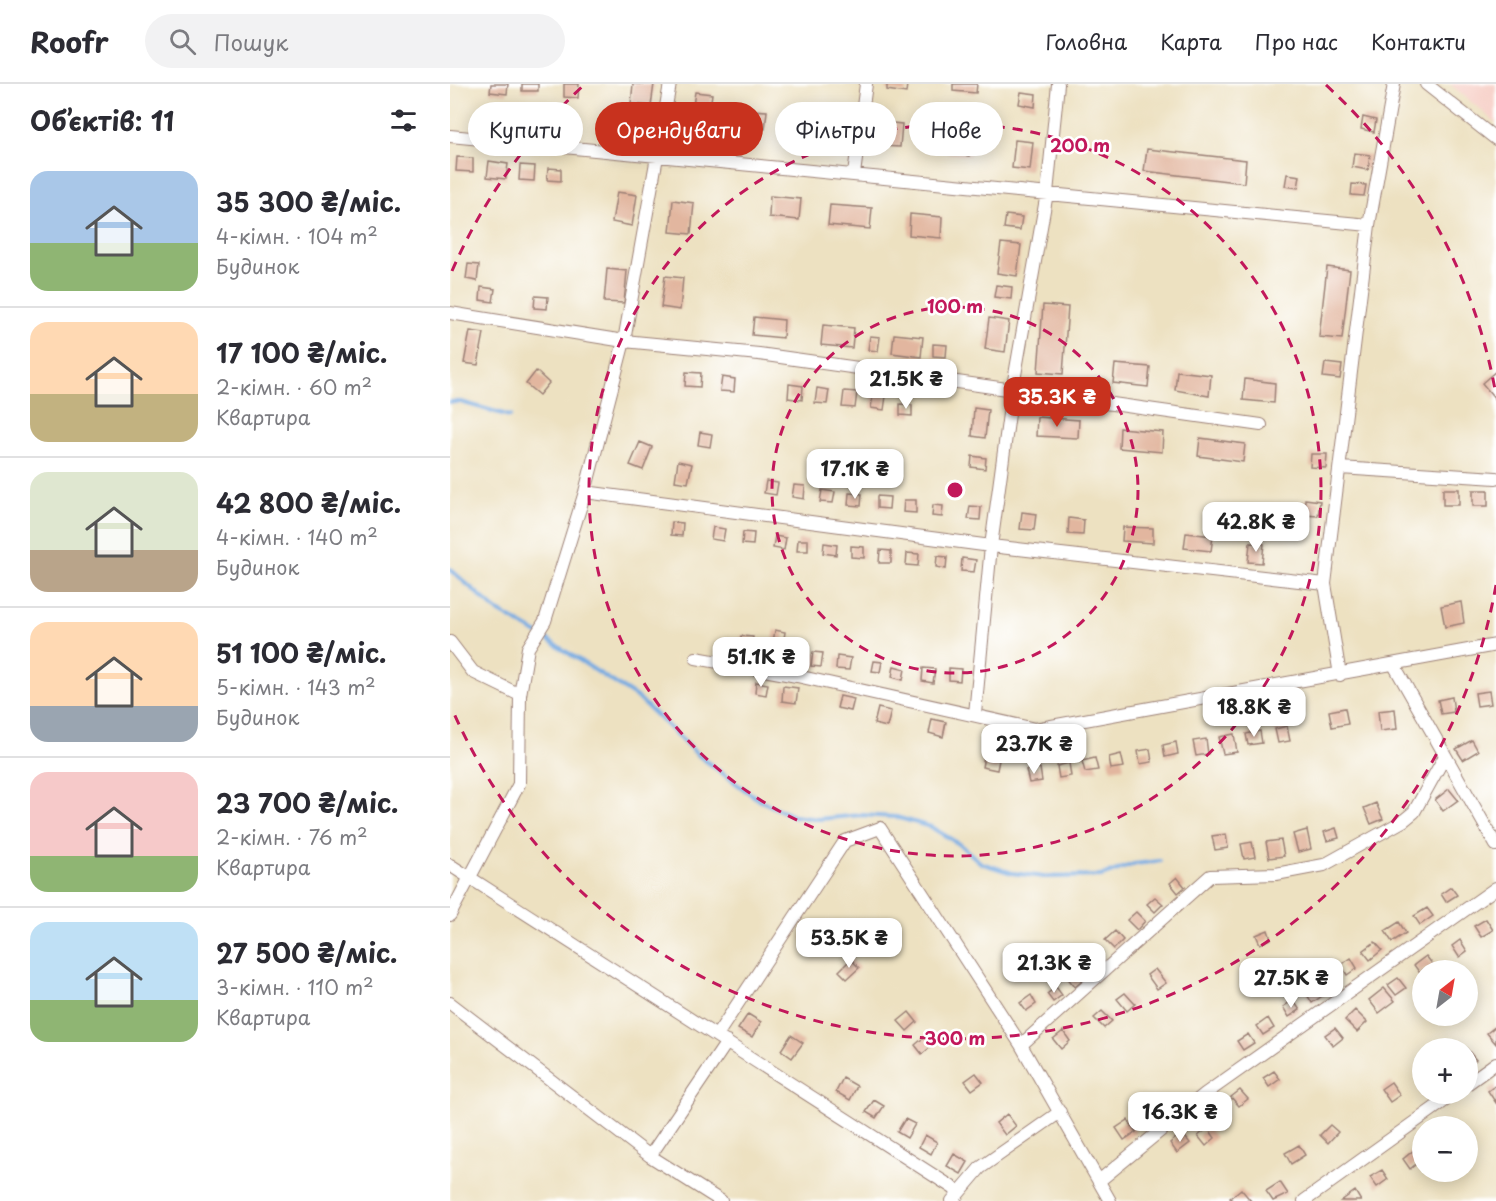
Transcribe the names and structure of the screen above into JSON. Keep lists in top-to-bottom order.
{
  "north": "top right",
  "page": {
    "header": "Roofr",
    "search": "Пошук",
    "nav": [
      "Головна",
      "Карта",
      "Про нас",
      "Контакти"
    ],
    "heading": "Об’єктів: 11",
    "chip": [
      "Купити",
      "Орендувати",
      "Фільтри",
      "Нове"
    ],
    "list": [
      {
        "name": "35 300 ₴/міс.",
        "note": "4-кімн. · 104 m² · Будинок"
      },
      {
        "name": "17 100 ₴/міс.",
        "note": "2-кімн. · 60 m² · Квартира"
      },
      {
        "name": "42 800 ₴/міс.",
        "note": "4-кімн. · 140 m² · Будинок"
      },
      {
        "name": "51 100 ₴/міс.",
        "note": "5-кімн. · 143 m² · Будинок"
      },
      {
        "name": "23 700 ₴/міс.",
        "note": "2-кімн. · 76 m² · Квартира"
      },
      {
        "name": "27 500 ₴/міс.",
        "note": "3-кімн. · 110 m² · Квартира"
      }
    ],
    "price": [
      "21.5K ₴",
      "35.3K ₴",
      "17.1K ₴",
      "42.8K ₴",
      "51.1K ₴",
      "18.8K ₴",
      "23.7K ₴",
      "53.5K ₴",
      "21.3K ₴",
      "27.5K ₴",
      "16.3K ₴"
    ],
    "map_buttons": ["+", "−"]
  },
  "rings": ["200 m", "100 m", "300 m"]
}
